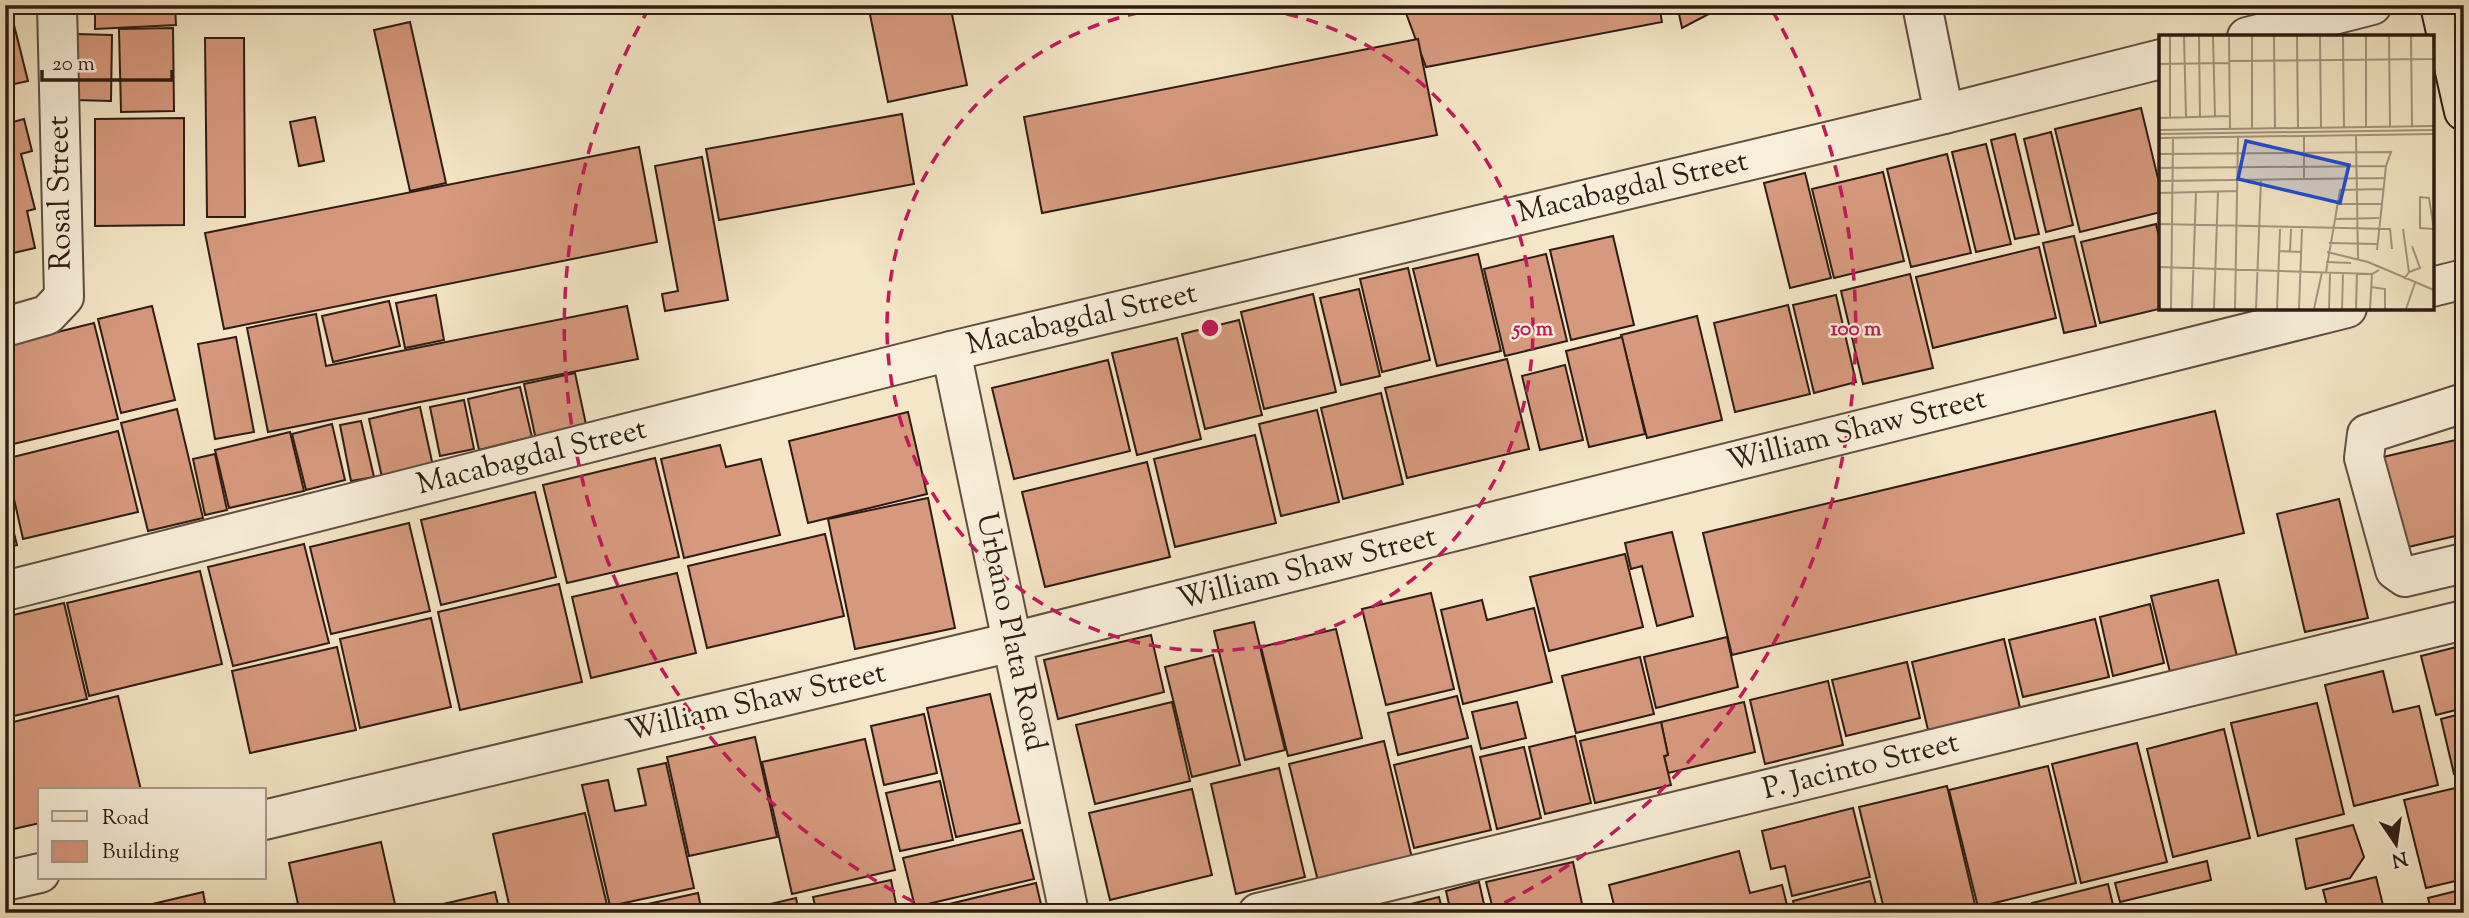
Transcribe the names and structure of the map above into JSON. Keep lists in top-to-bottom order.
{
  "streets": {
    "street": [
      "Macabagdal Street",
      "Rosal Street",
      "William Shaw Street",
      "Urbano Plata Road",
      "P. Jacinto Street"
    ]
  },
  "crossings": [
    ["Macabagdal Street", "Urbano Plata Road"],
    ["William Shaw Street", "Urbano Plata Road"]
  ],
  "legend": ["Road", "Building"],
  "scale_bar": "20 m",
  "north": "bottom",
  "rings": ["50 m", "100 m"]
}
